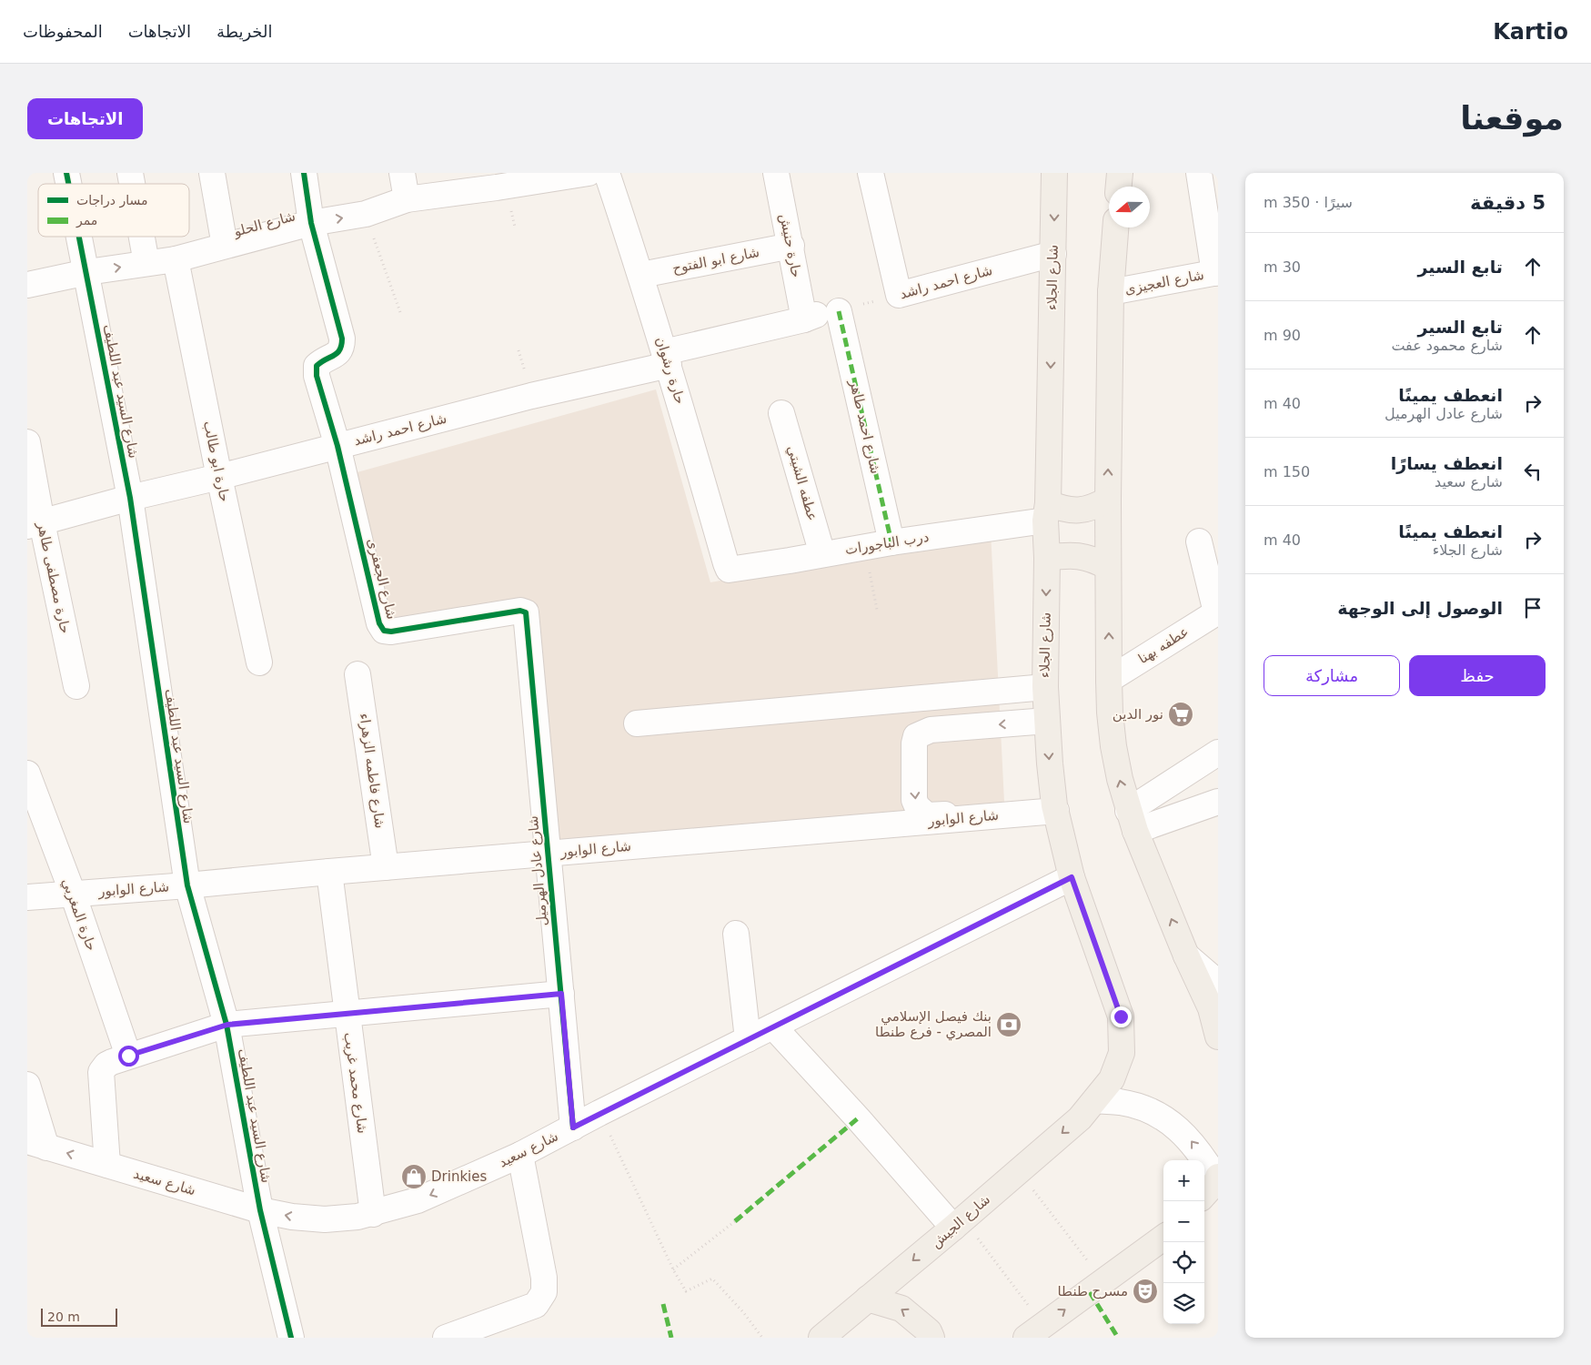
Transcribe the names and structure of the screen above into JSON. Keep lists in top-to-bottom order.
{
  "streets": {
    "main road": ["شارع الجلاء", "شارع الجيش"],
    "street": [
      "شارع الحلو",
      "حارة حنيش",
      "شارع ابو الفتوح",
      "شارع احمد راشد",
      "شارع العجيزى",
      "حارة رشوان",
      "شارع السيد عبد اللطيف",
      "شارع احمد طاهر",
      "حارة ابو طالب",
      "عطفه الشيتي",
      "درب الباجورات",
      "حارة مصطفى طاهر",
      "شارع الجعفرى",
      "عطفه بهنا",
      "شارع فاطمه الزهراء",
      "شارع الوابور",
      "شارع عادل الهرميل",
      "حارة المغربي",
      "شارع محمد غريب",
      "شارع سعيد"
    ]
  },
  "crossings": [
    ["شارع الحلو", "شارع السيد عبد اللطيف"],
    ["شارع الحلو", "حارة ابو طالب"],
    ["حارة حنيش", "شارع ابو الفتوح"],
    ["حارة حنيش", "شارع احمد راشد"],
    ["حارة حنيش", "شارع احمد طاهر"],
    ["شارع ابو الفتوح", "حارة رشوان"],
    ["شارع الجلاء", "شارع احمد راشد"],
    ["شارع الجلاء", "درب الباجورات"],
    ["شارع الجلاء", "شارع الوابور"],
    ["شارع الجلاء", "شارع سعيد"],
    ["شارع الجلاء", "شارع الجيش"],
    ["شارع احمد راشد", "حارة رشوان"],
    ["شارع احمد راشد", "شارع السيد عبد اللطيف"],
    ["شارع احمد راشد", "شارع احمد طاهر"],
    ["شارع احمد راشد", "حارة ابو طالب"],
    ["شارع احمد راشد", "حارة مصطفى طاهر"],
    ["شارع احمد راشد", "شارع الجعفرى"],
    ["حارة رشوان", "درب الباجورات"],
    ["شارع السيد عبد اللطيف", "شارع الوابور"],
    ["شارع السيد عبد اللطيف", "شارع سعيد"],
    ["شارع احمد طاهر", "درب الباجورات"],
    ["عطفه الشيتي", "درب الباجورات"],
    ["شارع الجعفرى", "شارع عادل الهرميل"],
    ["شارع فاطمه الزهراء", "شارع الوابور"],
    ["شارع الوابور", "شارع عادل الهرميل"],
    ["شارع الوابور", "حارة المغربي"],
    ["شارع الوابور", "شارع محمد غريب"],
    ["شارع عادل الهرميل", "شارع سعيد"],
    ["شارع محمد غريب", "شارع سعيد"]
  ],
  "places": {
    "supermarket": ["نور الدين"],
    "bank": ["بنك فيصل الإسلامي المصري - فرع طنطا"],
    "shop": ["Drinkies"],
    "theatre": ["مسرح طنطا"]
  },
  "legend": ["مسار دراجات", "ممر"],
  "scale_bar": "20 m",
  "north": "left",
  "page": {
    "header": "Kartio",
    "nav": ["الخريطة", "الاتجاهات", "المحفوظات"],
    "buttons": [
      "الاتجاهات",
      ["حفظ", "مشاركة"]
    ],
    "title": "موقعنا",
    "heading": ["5 دقيقة", "سيرًا · 350 m"],
    "list": [
      ["تابع السير", "30 m"],
      ["تابع السير", "شارع محمود عفت", "90 m"],
      ["انعطف يمينًا", "شارع عادل الهرميل", "40 m"],
      ["انعطف يسارًا", "شارع سعيد", "150 m"],
      ["انعطف يمينًا", "شارع الجلاء", "40 m"],
      "الوصول إلى الوجهة"
    ],
    "map_buttons": ["+", "−"],
    "scale": "20 m"
  }
}
